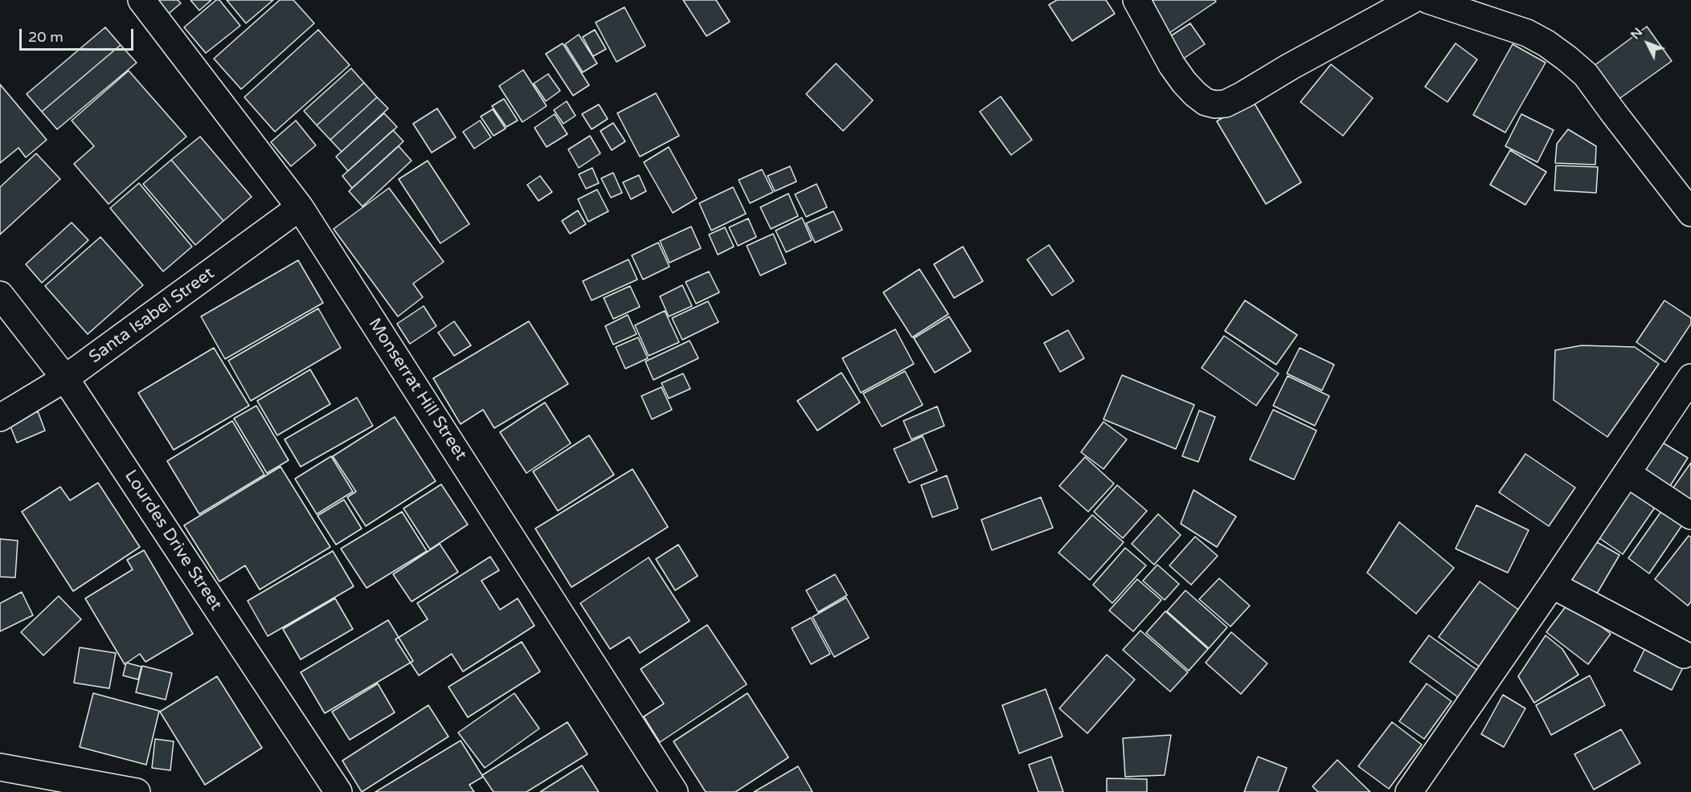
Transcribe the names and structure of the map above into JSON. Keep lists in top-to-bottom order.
{
  "streets": {
    "street": ["Santa Isabel Street", "Monserrat Hill Street", "Lourdes Drive Street"]
  },
  "crossings": [
    ["Santa Isabel Street", "Monserrat Hill Street"],
    ["Santa Isabel Street", "Lourdes Drive Street"]
  ],
  "scale_bar": "20 m",
  "north": "top left"
}
